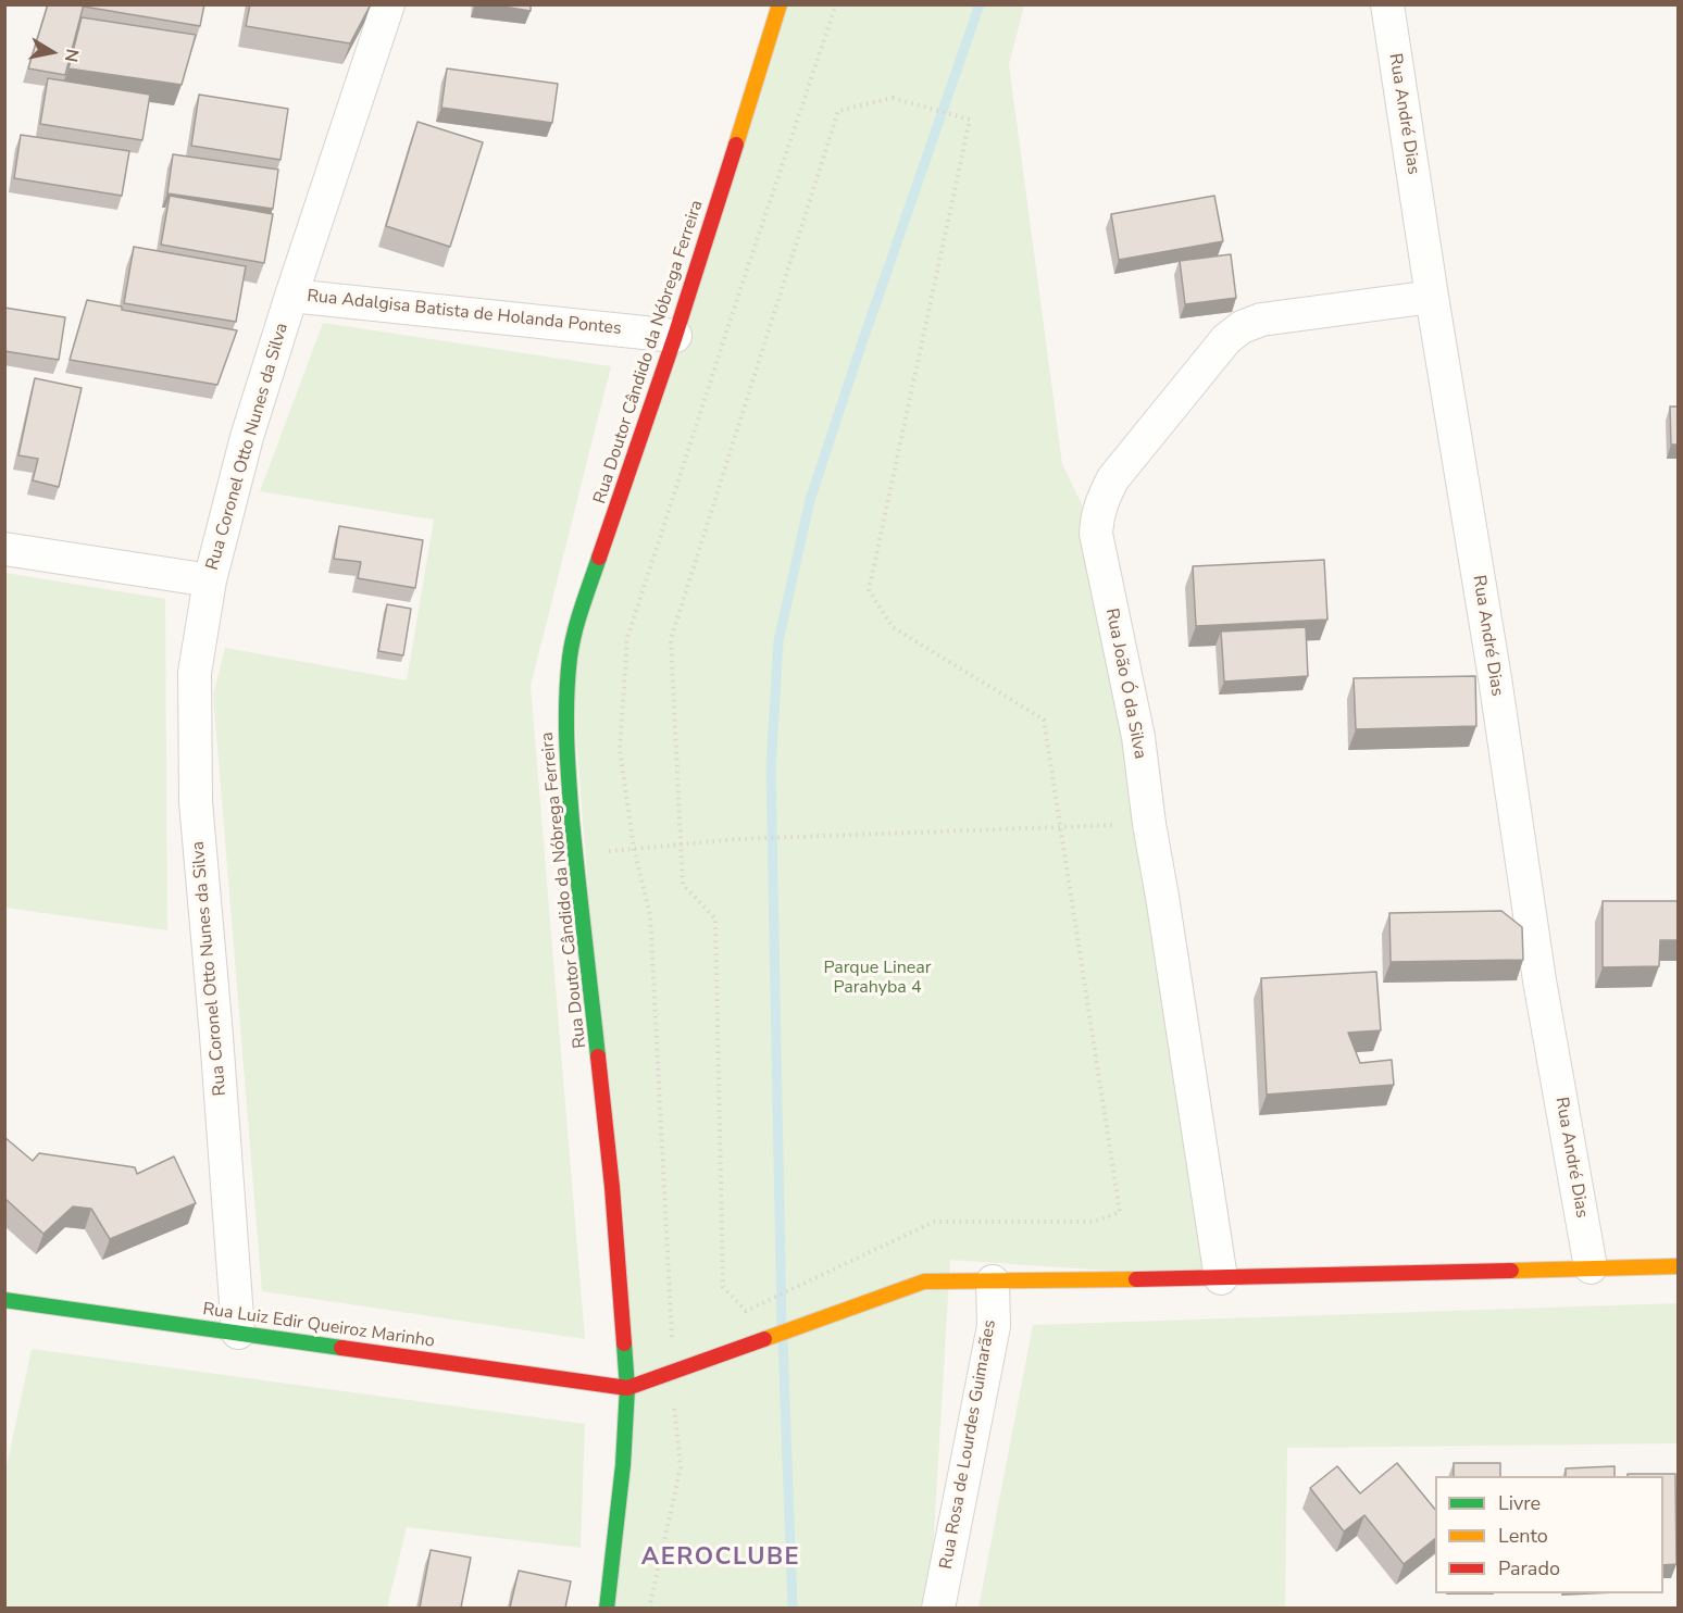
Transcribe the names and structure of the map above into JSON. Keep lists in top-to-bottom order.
{
  "streets": {
    "street": [
      "Rua André Dias",
      "Rua Adalgisa Batista de Holanda Pontes",
      "Rua Doutor Cândido da Nóbrega Ferreira",
      "Rua Coronel Otto Nunes da Silva",
      "Rua João Ó da Silva",
      "Rua Luiz Edir Queiroz Marinho",
      "Rua Rosa de Lourdes Guimarães"
    ]
  },
  "crossings": [
    ["Rua André Dias", "Rua João Ó da Silva"],
    ["Rua Adalgisa Batista de Holanda Pontes", "Rua Doutor Cândido da Nóbrega Ferreira"],
    ["Rua Adalgisa Batista de Holanda Pontes", "Rua Coronel Otto Nunes da Silva"],
    ["Rua Doutor Cândido da Nóbrega Ferreira", "Rua Luiz Edir Queiroz Marinho"],
    ["Rua Coronel Otto Nunes da Silva", "Rua Luiz Edir Queiroz Marinho"]
  ],
  "districts": ["AEROCLUBE"],
  "parks": ["Parque Linear Parahyba 4"],
  "legend": ["Livre", "Lento", "Parado"],
  "north": "right"
}
